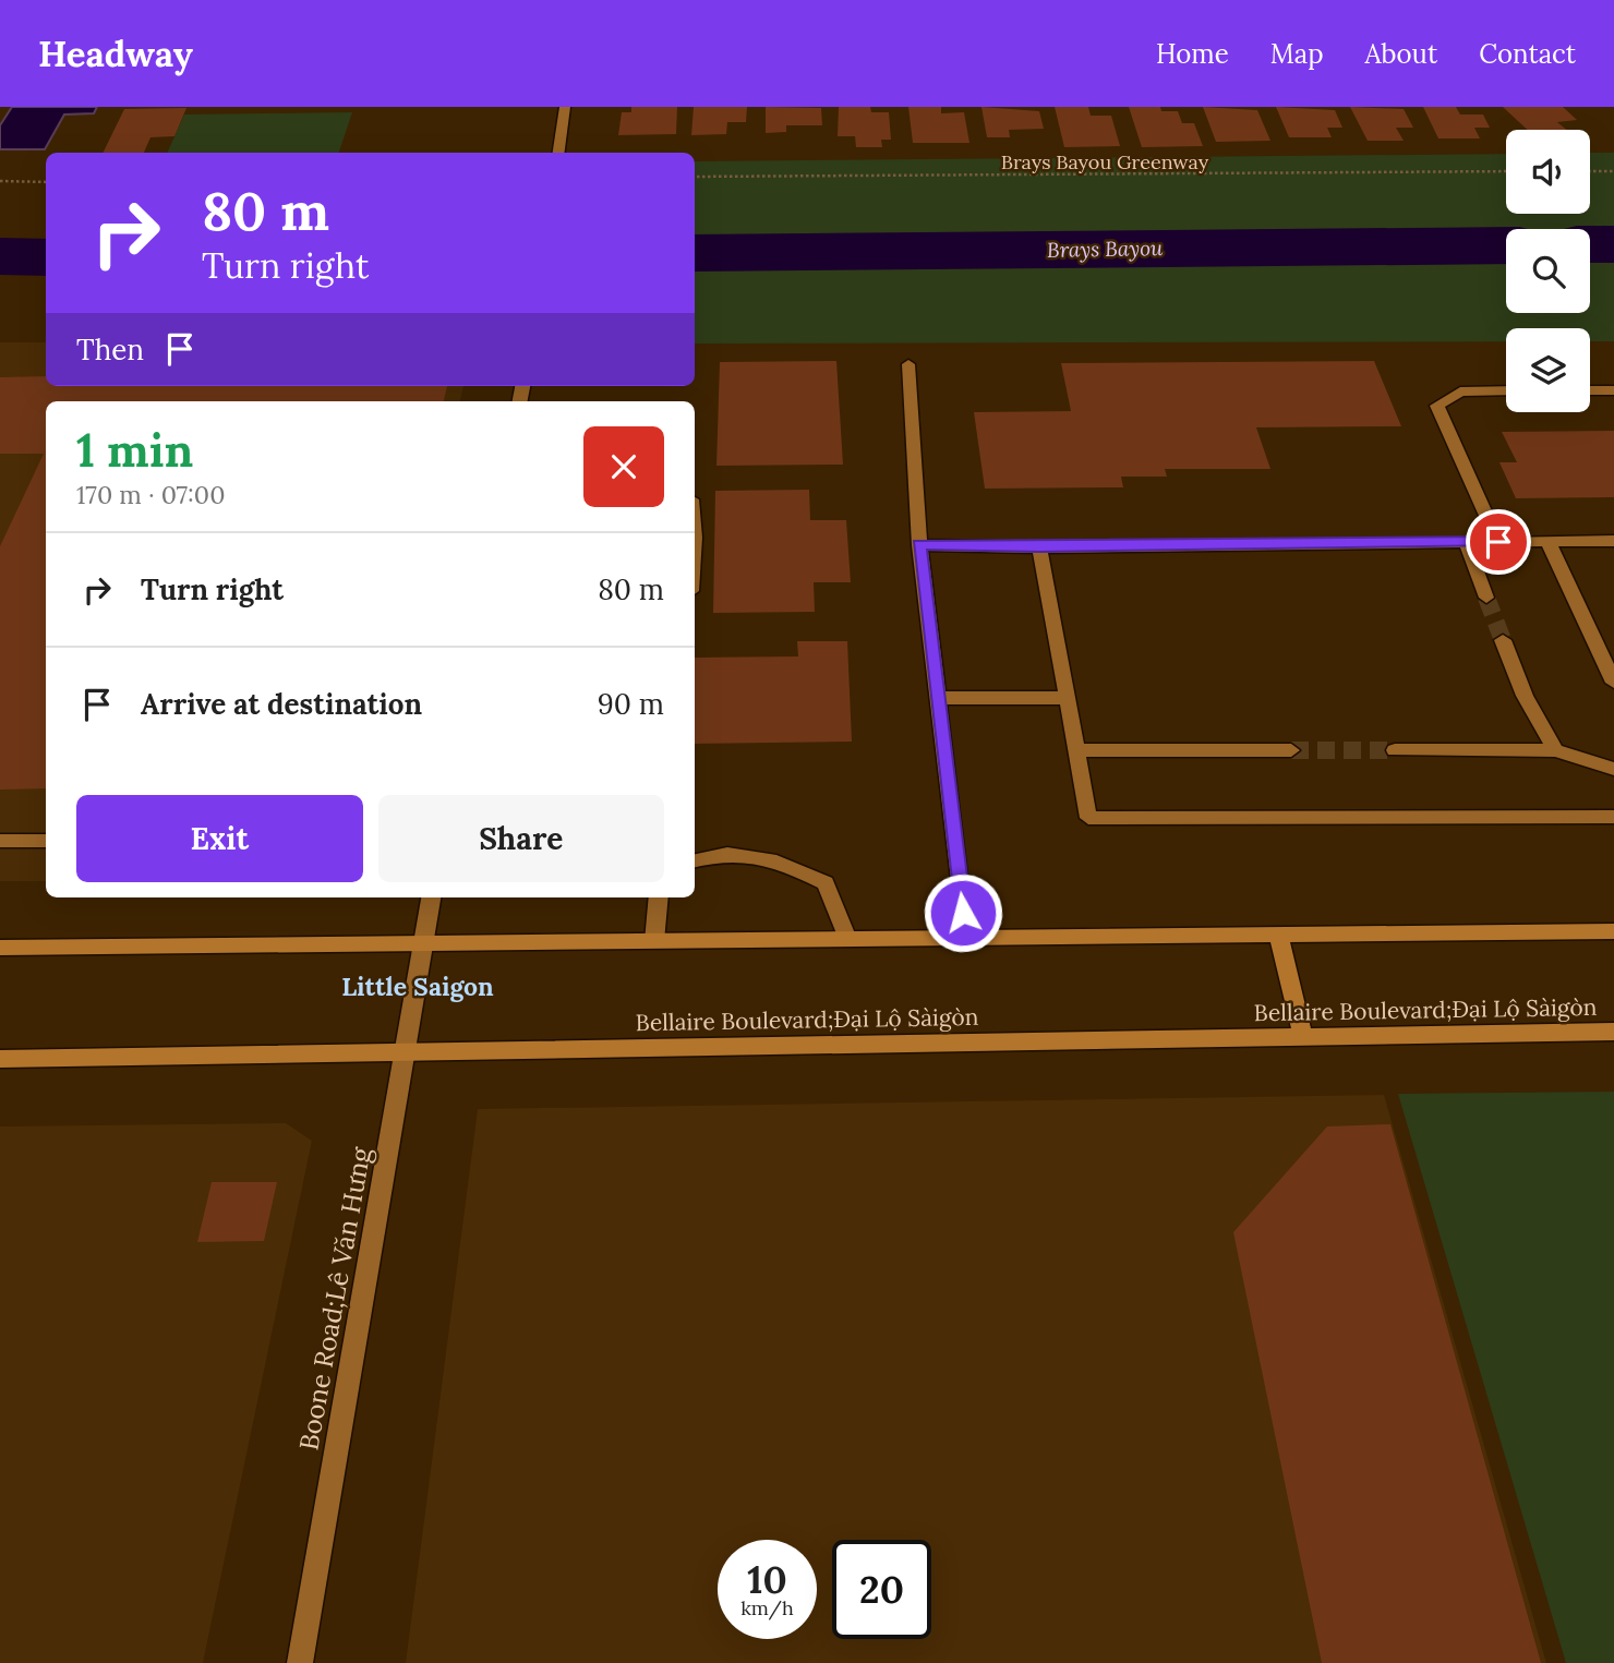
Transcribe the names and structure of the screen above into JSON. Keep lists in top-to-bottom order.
{
  "streets": {
    "main road": ["Bellaire Boulevard;Đại Lộ Sàigòn"],
    "street": ["Boone Road;Lê Văn Hưng"],
    "path": ["Brays Bayou Greenway"]
  },
  "crossings": [
    ["Bellaire Boulevard;Đại Lộ Sàigòn", "Boone Road;Lê Văn Hưng"]
  ],
  "districts": ["Little Saigon"],
  "water": ["Brays Bayou"],
  "page": {
    "header": "Headway",
    "nav": [
      "Home",
      "Map",
      "About",
      "Contact"
    ],
    "turn": ["80 m", "Turn right"],
    "then": "Then",
    "heading": ["1 min", "170 m · 07:00"],
    "list": [
      {
        "name": "Turn right",
        "value": "80 m"
      },
      {
        "name": "Arrive at destination",
        "value": "90 m"
      }
    ],
    "buttons": ["Exit", "Share"],
    "speed": "10 km/h",
    "limit": "20"
  }
}
